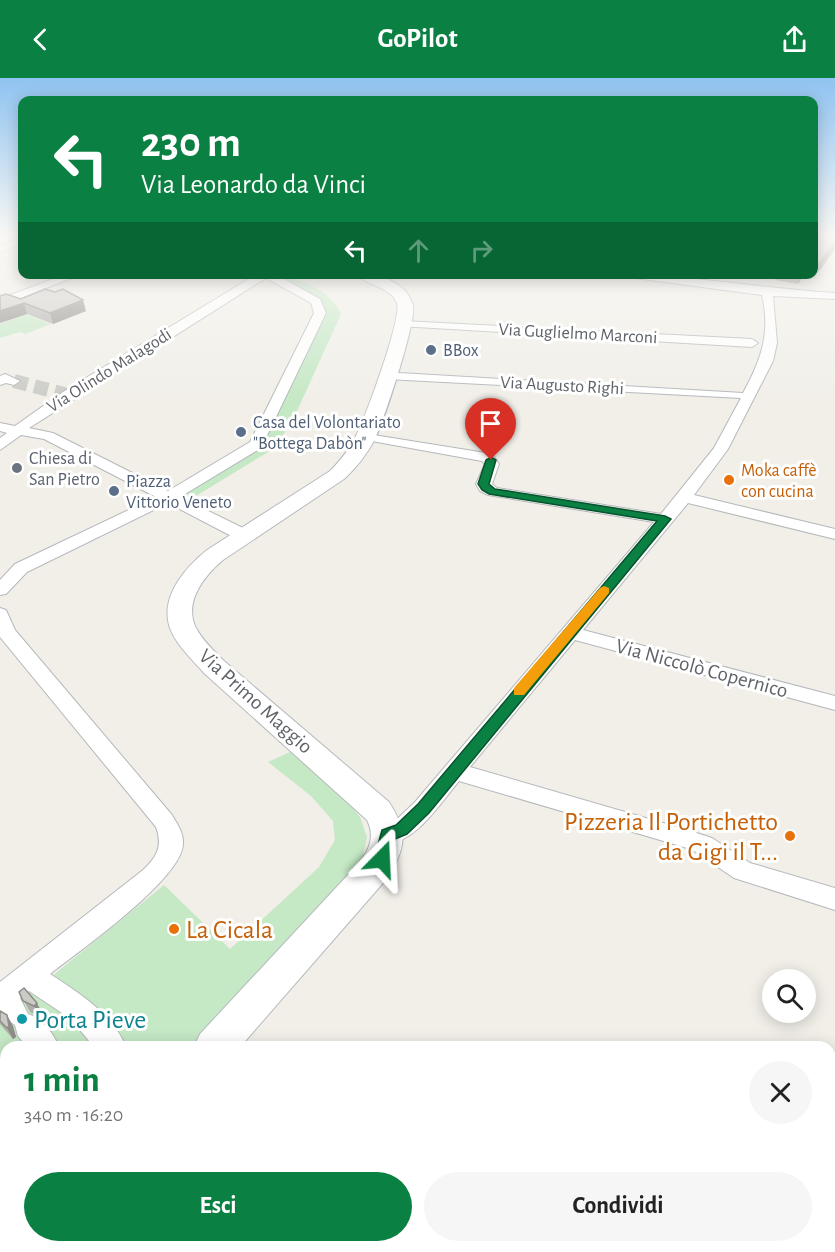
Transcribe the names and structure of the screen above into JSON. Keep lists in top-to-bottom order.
{
  "streets": {
    "main road": ["Via Primo Maggio"],
    "street": [
      "Via Guglielmo Marconi",
      "Via Olindo Malagodi",
      "Via Augusto Righi",
      "Via Niccolò Copernico"
    ]
  },
  "crossings": [
    ["Via Guglielmo Marconi", "Via Primo Maggio"],
    ["Via Augusto Righi", "Via Primo Maggio"]
  ],
  "places": [
    "BBox",
    "Casa del Volontariato \"Bottega Dabòn\"",
    "Chiesa di San Pietro",
    "Moka caffè con cucina",
    "Piazza Vittorio Veneto",
    "Pizzeria Il Portichetto da Gigi il T...",
    "La Cicala",
    "Porta Pieve"
  ],
  "page": {
    "header": "GoPilot",
    "turn": ["230 m", "Via Leonardo da Vinci"],
    "heading": ["1 min", "340 m · 16:20"],
    "buttons": ["Esci", "Condividi"]
  }
}
